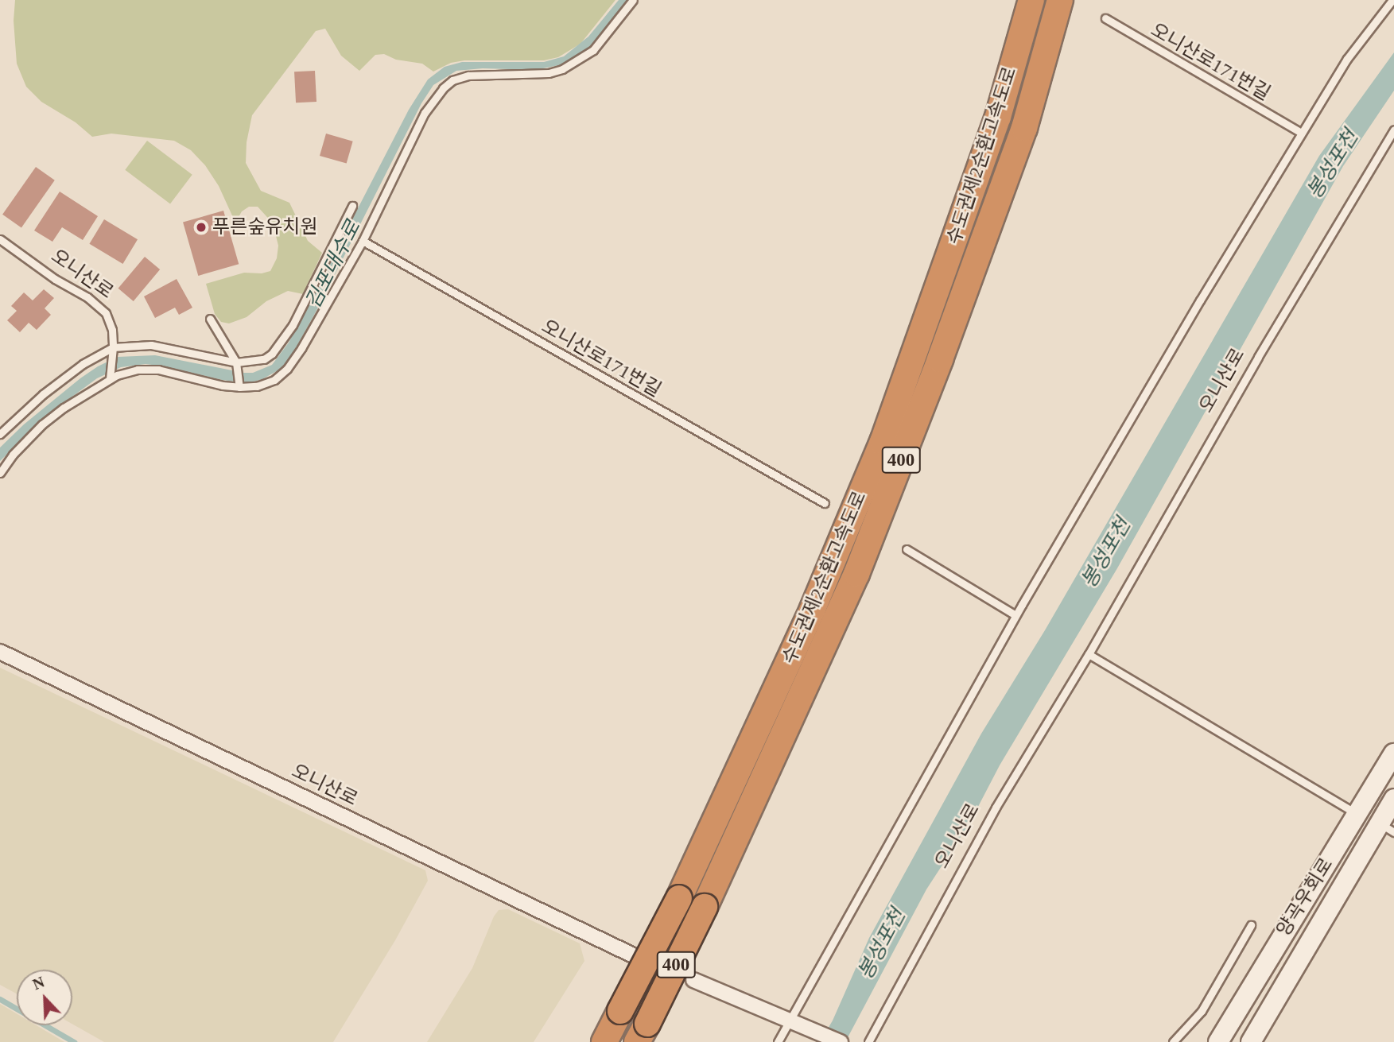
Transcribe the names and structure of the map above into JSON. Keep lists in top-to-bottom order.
{
  "streets": {
    "highway": ["수도권제2순환고속도로", "400"],
    "main road": ["양곡우회로"],
    "street": ["오니산로"],
    "lane": ["오니산로171번길"]
  },
  "water": ["봉성포천", "김포대수로"],
  "places": ["푸른숲유치원"],
  "north": "top left"
}
